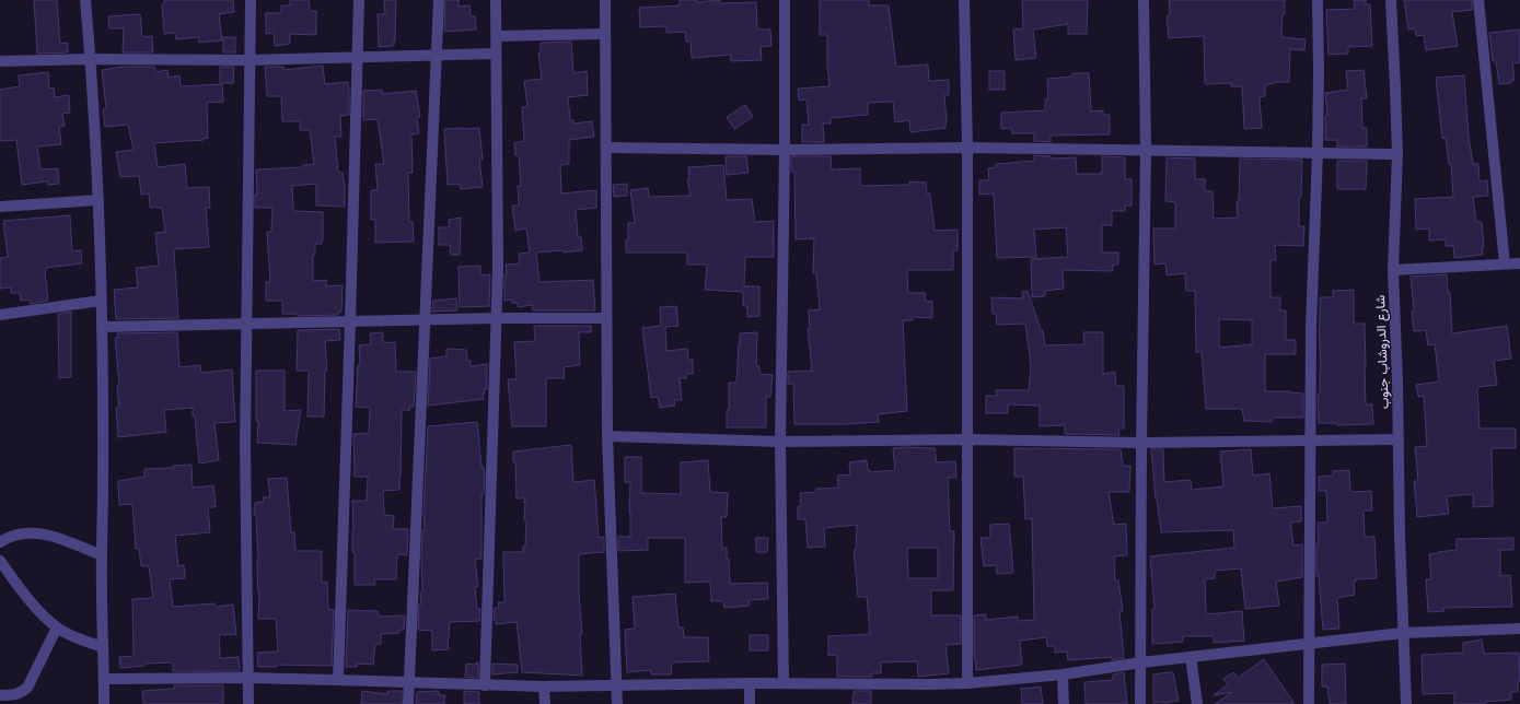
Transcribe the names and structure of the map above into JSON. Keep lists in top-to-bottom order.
{
  "streets": {
    "street": ["شارع الدروشاب جنوب"]
  }
}
